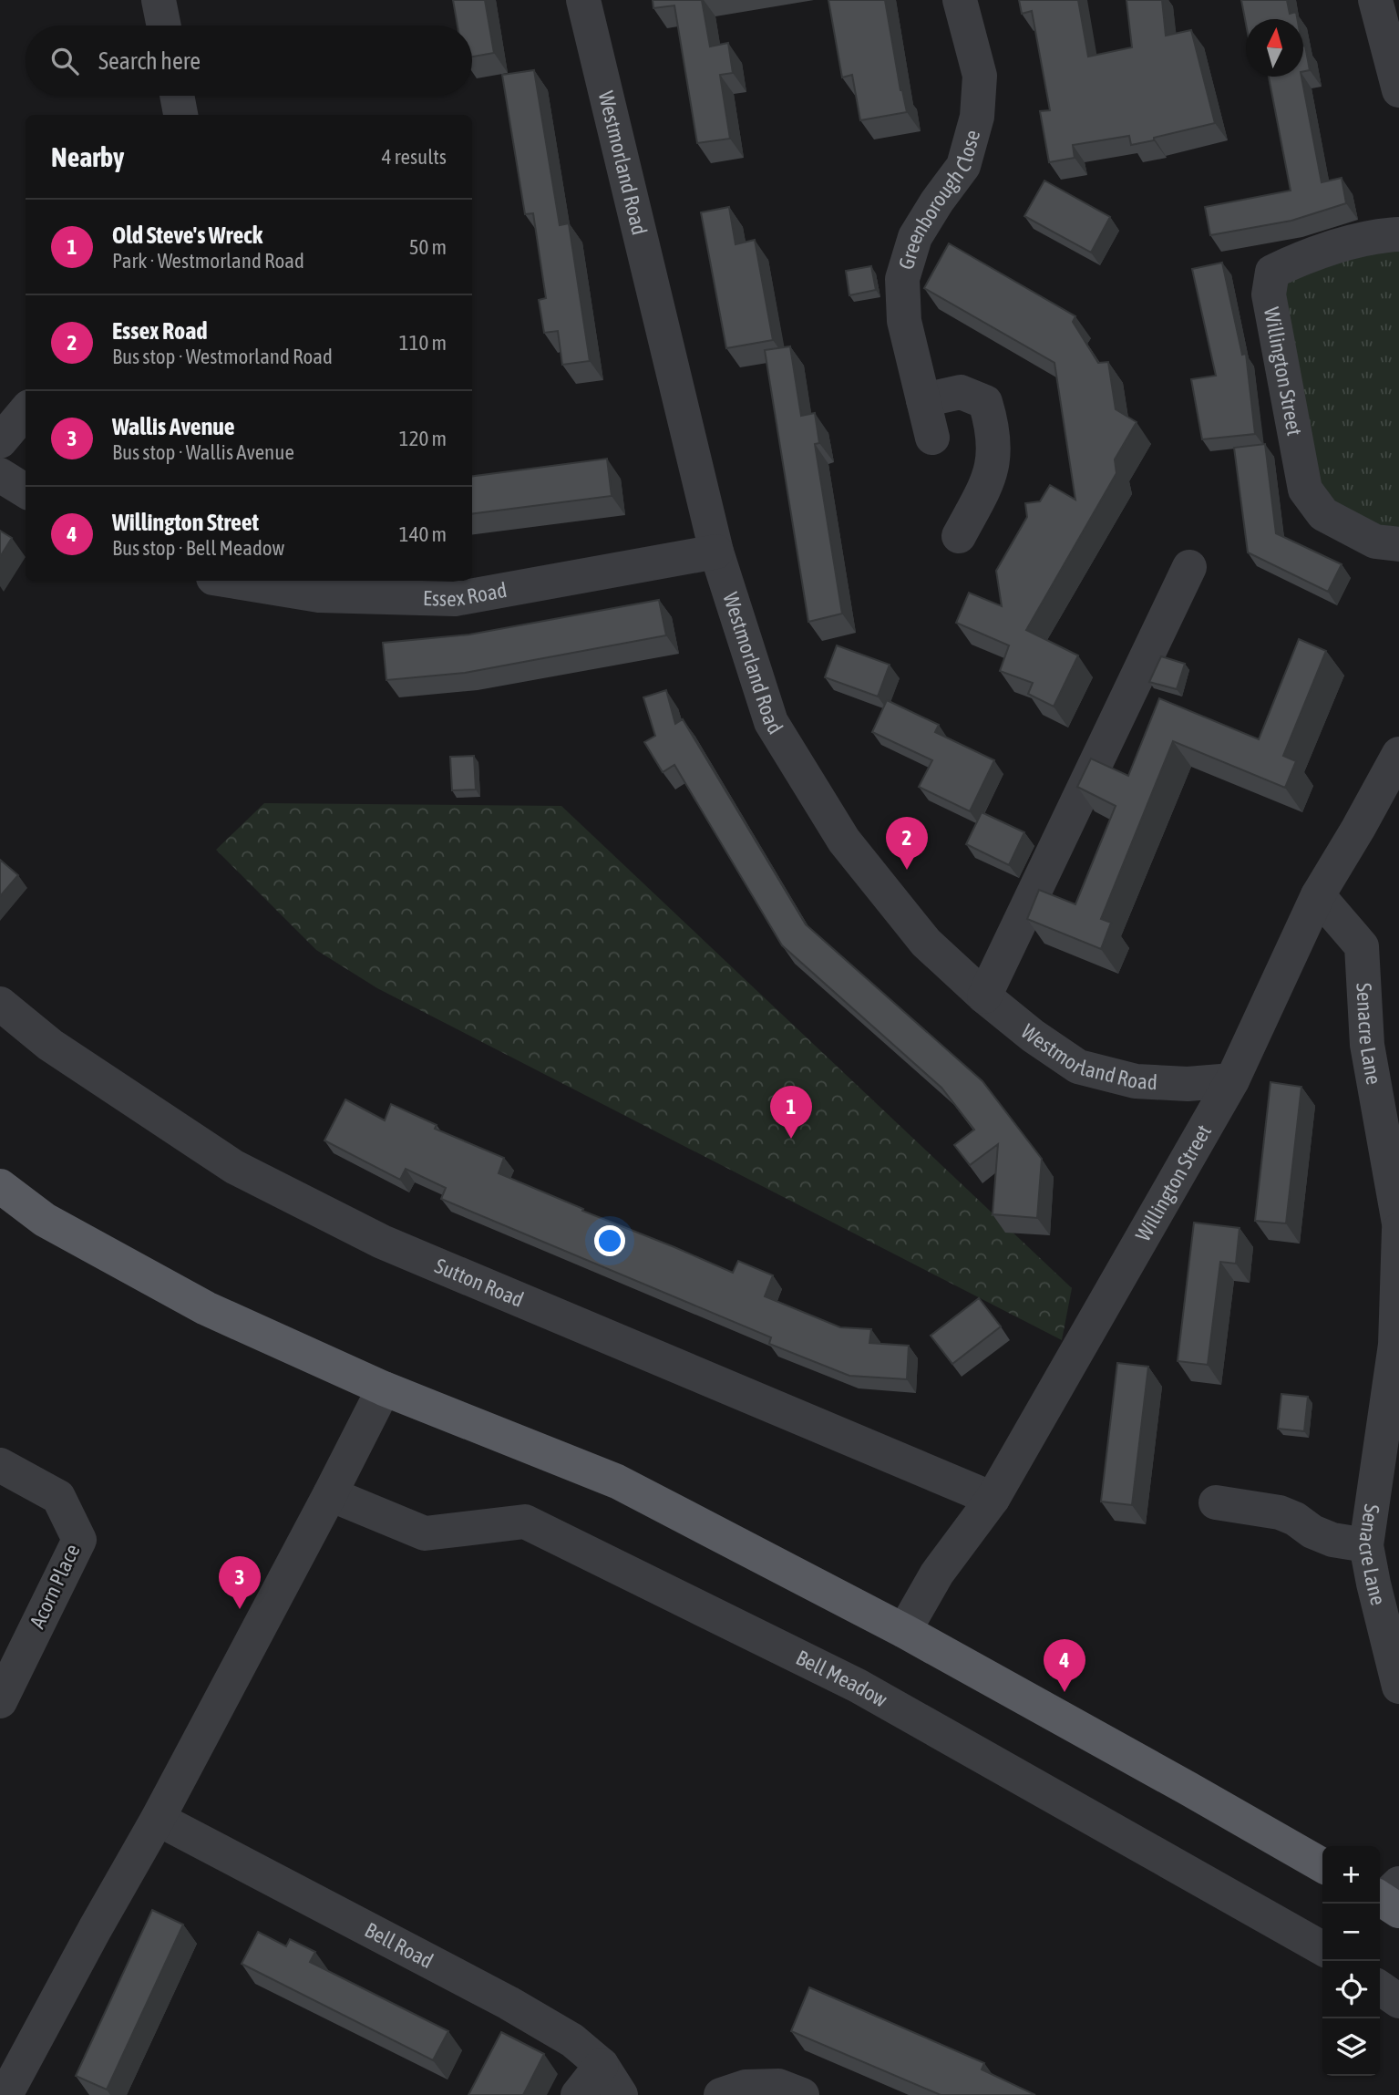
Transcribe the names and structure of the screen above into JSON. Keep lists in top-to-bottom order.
{
  "streets": {
    "street": [
      "Westmorland Road",
      "Greenborough Close",
      "Willington Street",
      "Essex Road",
      "Senacre Lane",
      "Sutton Road",
      "Acorn Place",
      "Bell Meadow",
      "Bell Road"
    ]
  },
  "crossings": [
    ["Westmorland Road", "Willington Street"],
    ["Westmorland Road", "Essex Road"],
    ["Willington Street", "Senacre Lane"],
    ["Willington Street", "Sutton Road"]
  ],
  "north": "top",
  "page": {
    "search": "Search here",
    "heading": ["Nearby", "4 results"],
    "list": [
      {
        "mark": "1",
        "name": "Old Steve's Wreck",
        "note": "Park · Westmorland Road",
        "value": "50 m"
      },
      {
        "mark": "2",
        "name": "Essex Road",
        "note": "Bus stop · Westmorland Road",
        "value": "110 m"
      },
      {
        "mark": "3",
        "name": "Wallis Avenue",
        "note": "Bus stop · Wallis Avenue",
        "value": "120 m"
      },
      {
        "mark": "4",
        "name": "Willington Street",
        "note": "Bus stop · Bell Meadow",
        "value": "140 m"
      }
    ],
    "pins": [
      "2",
      "1",
      "3",
      "4"
    ],
    "map_buttons": ["+", "−"]
  }
}
